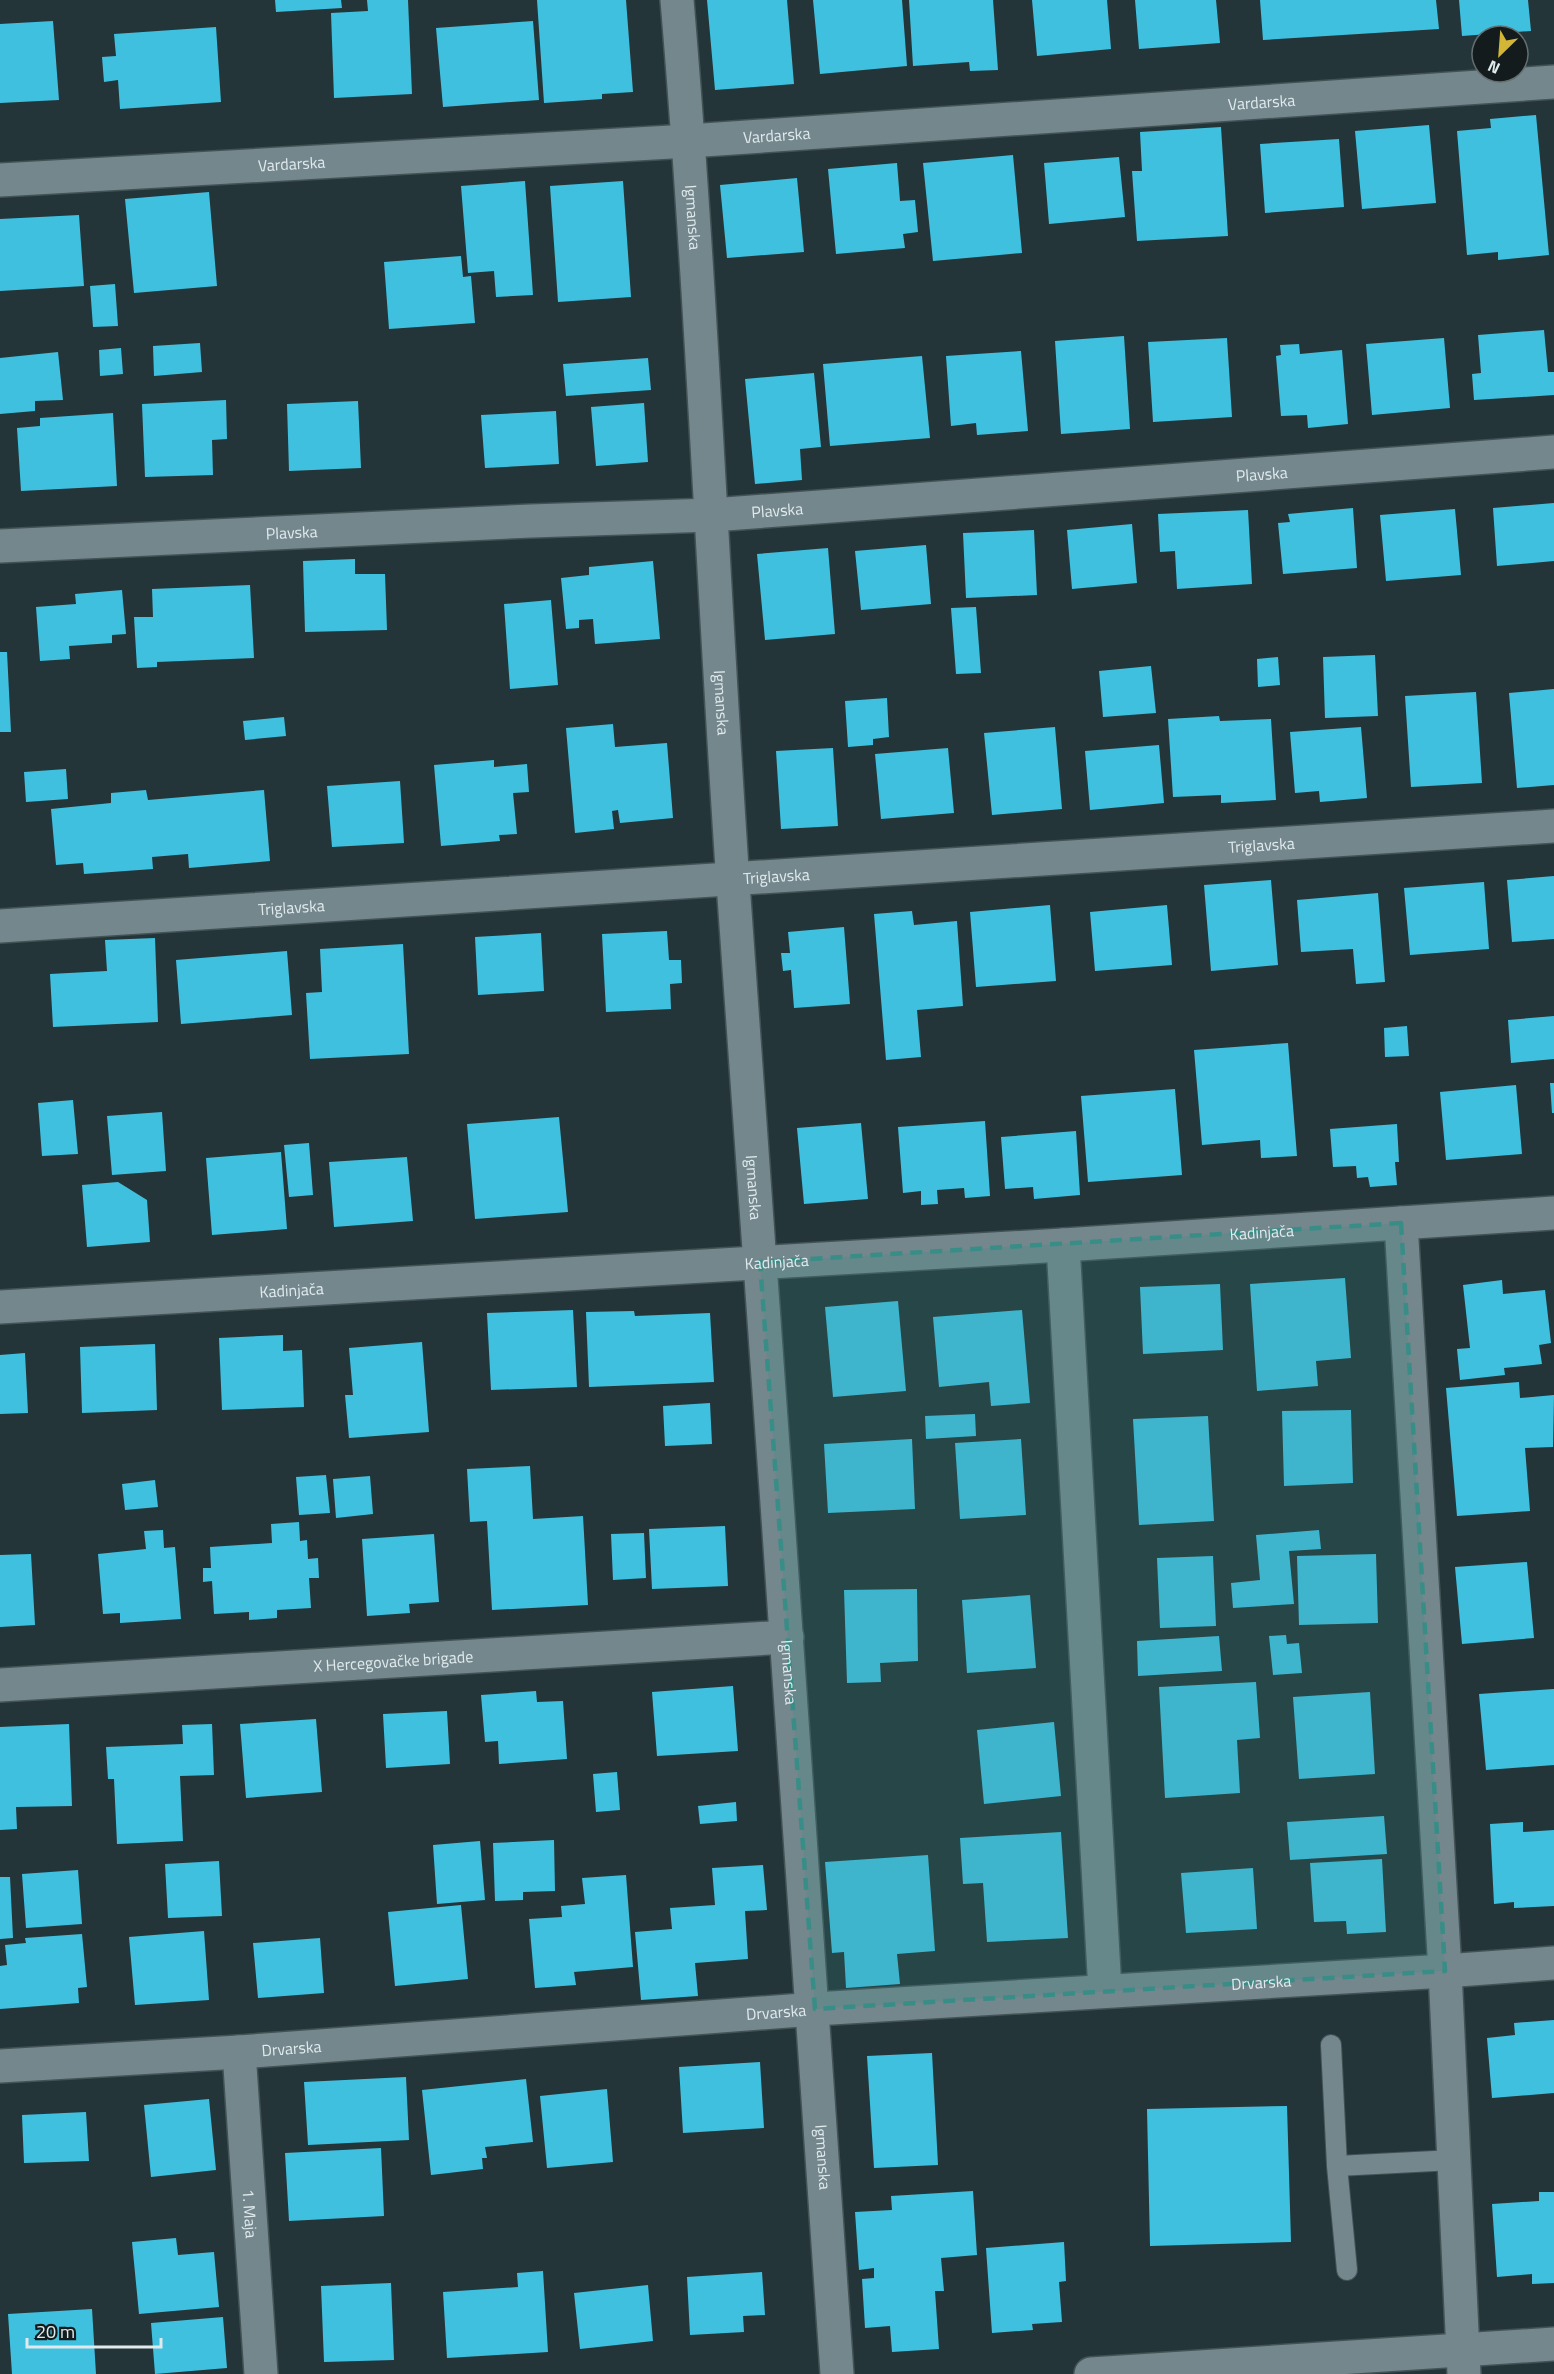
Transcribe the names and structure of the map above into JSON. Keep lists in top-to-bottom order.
{
  "streets": {
    "street": [
      "Vardarska",
      "Igmanska",
      "Plavska",
      "Triglavska",
      "Kadinjača",
      "X Hercegovačke brigade",
      "Drvarska",
      "1. Maja"
    ]
  },
  "crossings": [
    ["Vardarska", "Igmanska"],
    ["Igmanska", "Plavska"],
    ["Igmanska", "Triglavska"],
    ["Igmanska", "Kadinjača"],
    ["Igmanska", "X Hercegovačke brigade"],
    ["Igmanska", "Drvarska"],
    ["Drvarska", "1. Maja"]
  ],
  "scale_bar": "20 m",
  "north": "bottom left"
}
